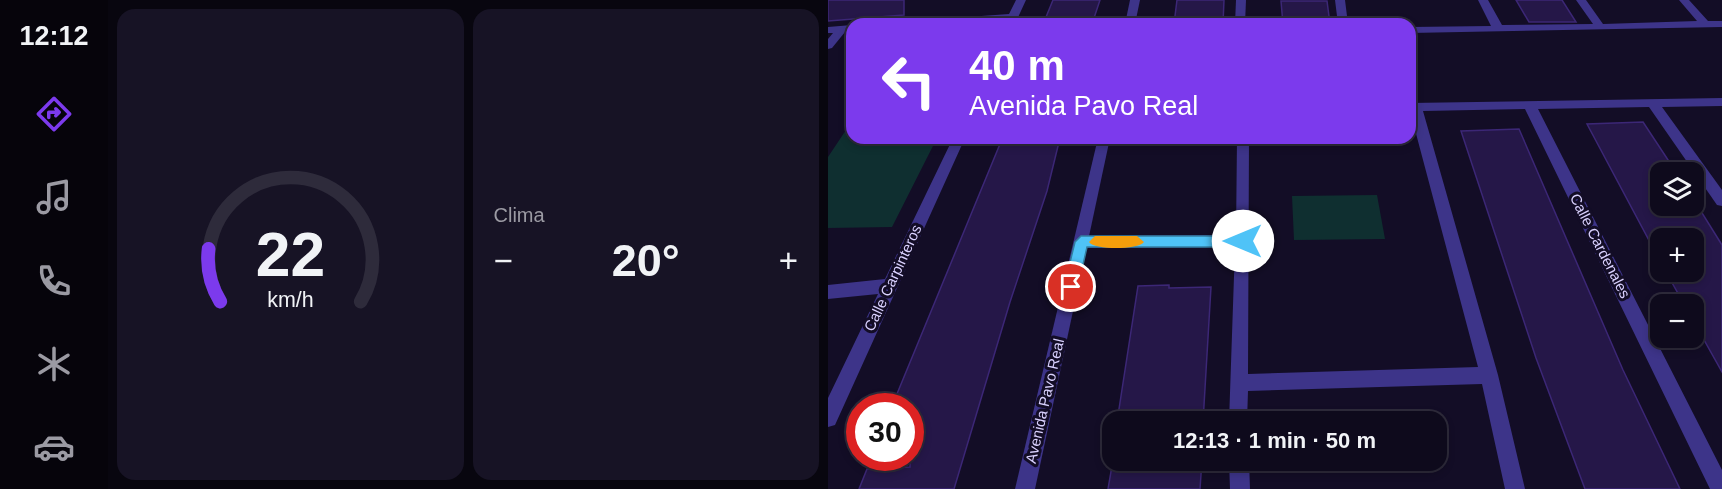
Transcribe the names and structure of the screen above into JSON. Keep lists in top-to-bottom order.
{
  "streets": {
    "street": ["Calle Cardenales", "Calle Carpinteros", "Avenida Pavo Real"]
  },
  "page": {
    "tabs": "12:12",
    "tile": "Clima",
    "turn": ["40 m", "Avenida Pavo Real"],
    "map_buttons": ["+", "−"],
    "heat": ["−", "20°", "+"],
    "limit": "30",
    "trip": "12:13 · 1 min · 50 m",
    "gauge": ["22", "km/h"]
  }
}
